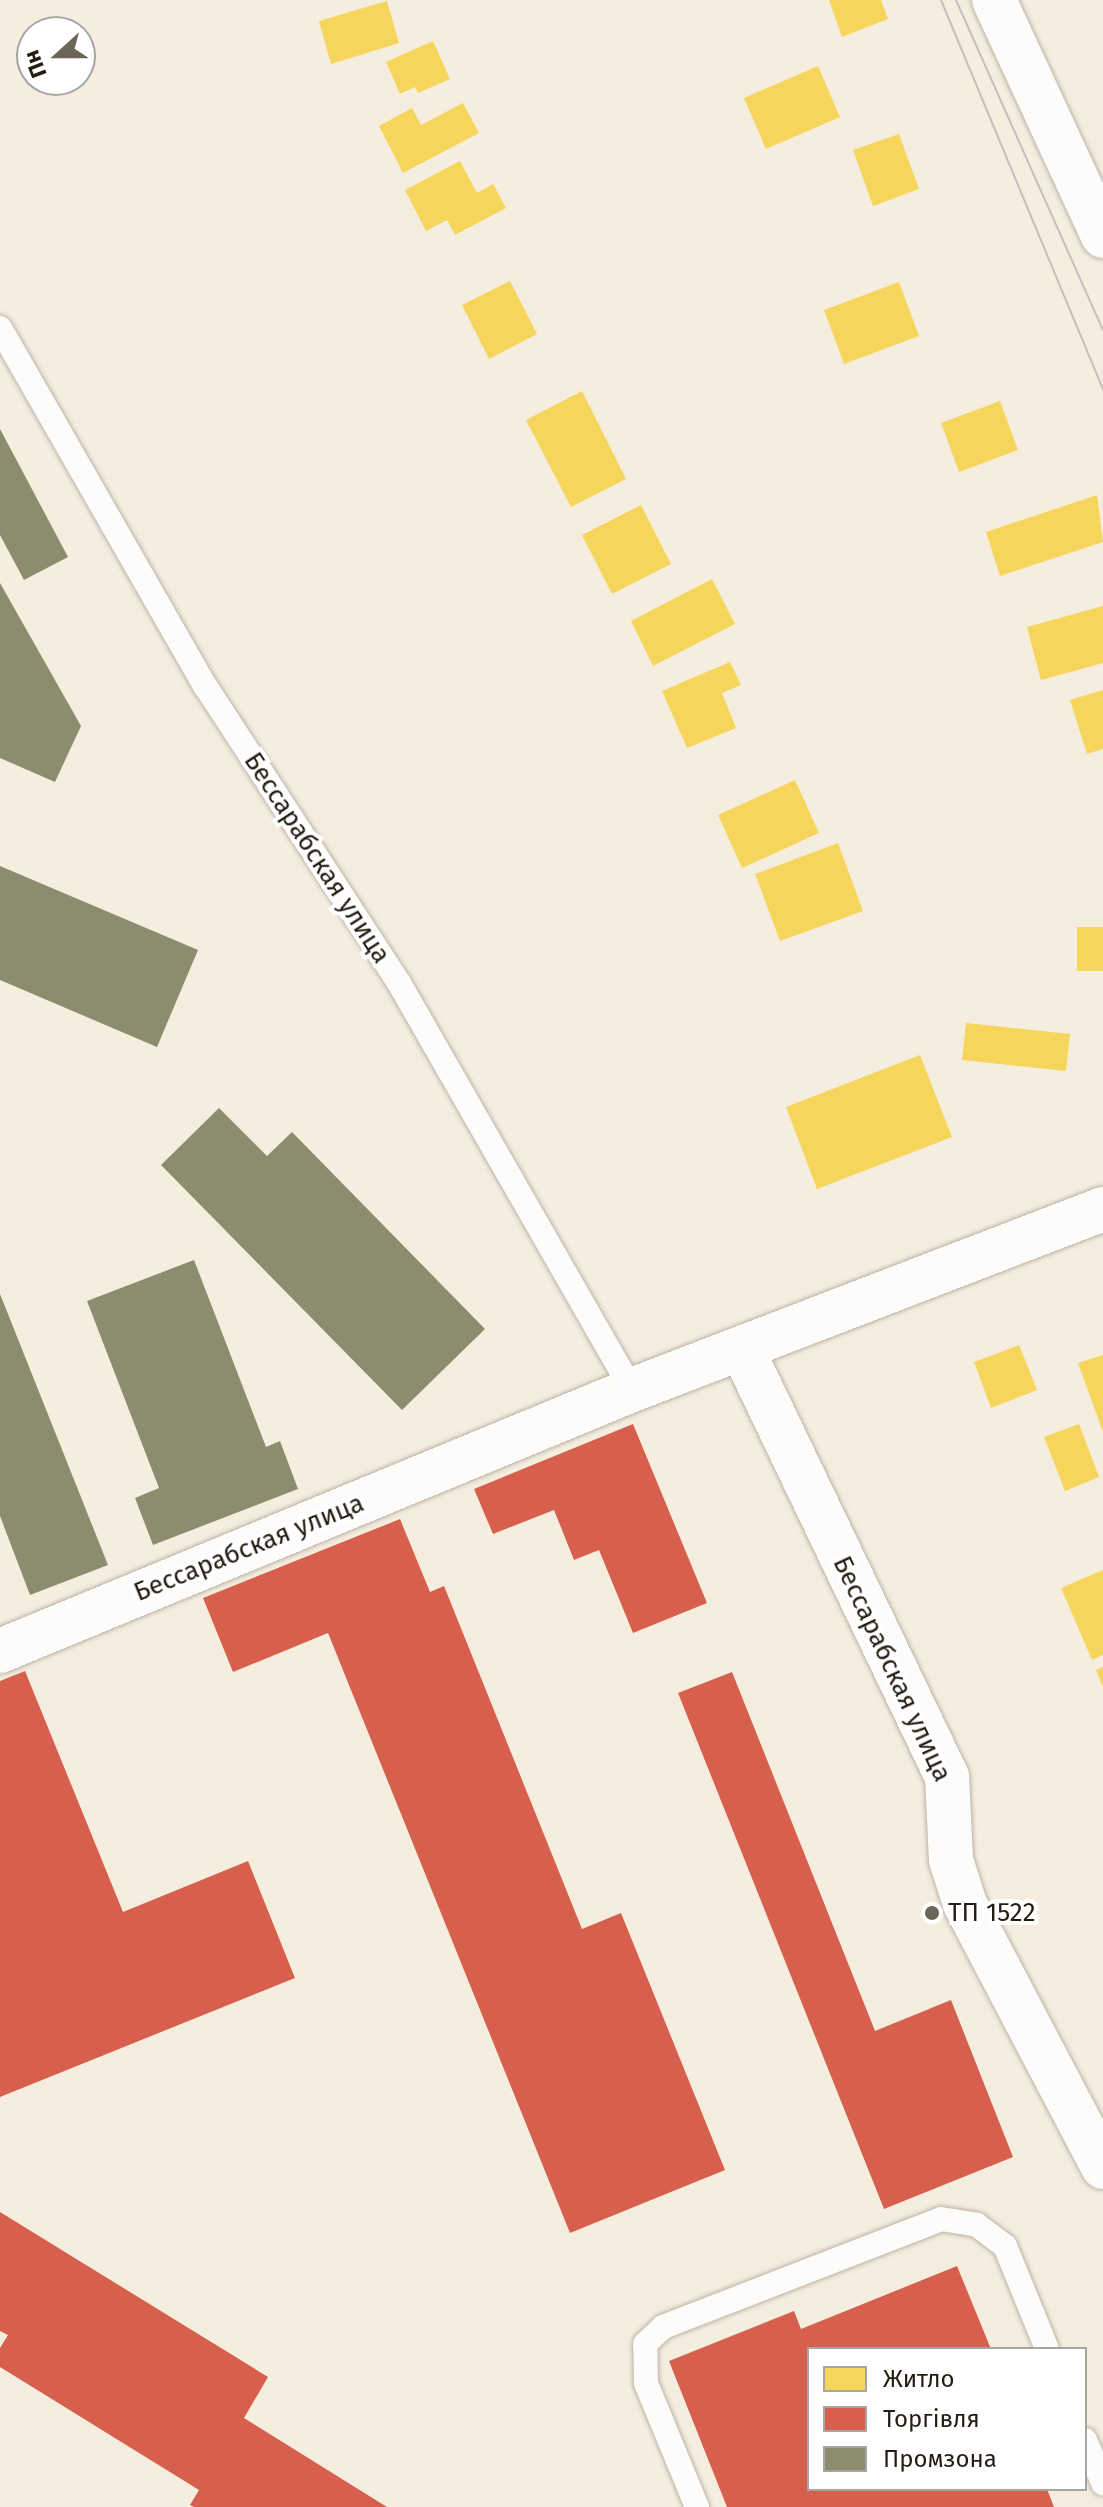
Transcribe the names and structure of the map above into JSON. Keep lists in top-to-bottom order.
{
  "streets": {
    "street": ["Бессарабская улица"]
  },
  "places": ["ТП 1522"],
  "legend": ["Житло", "Торгівля", "Промзона"],
  "north": "left"
}
